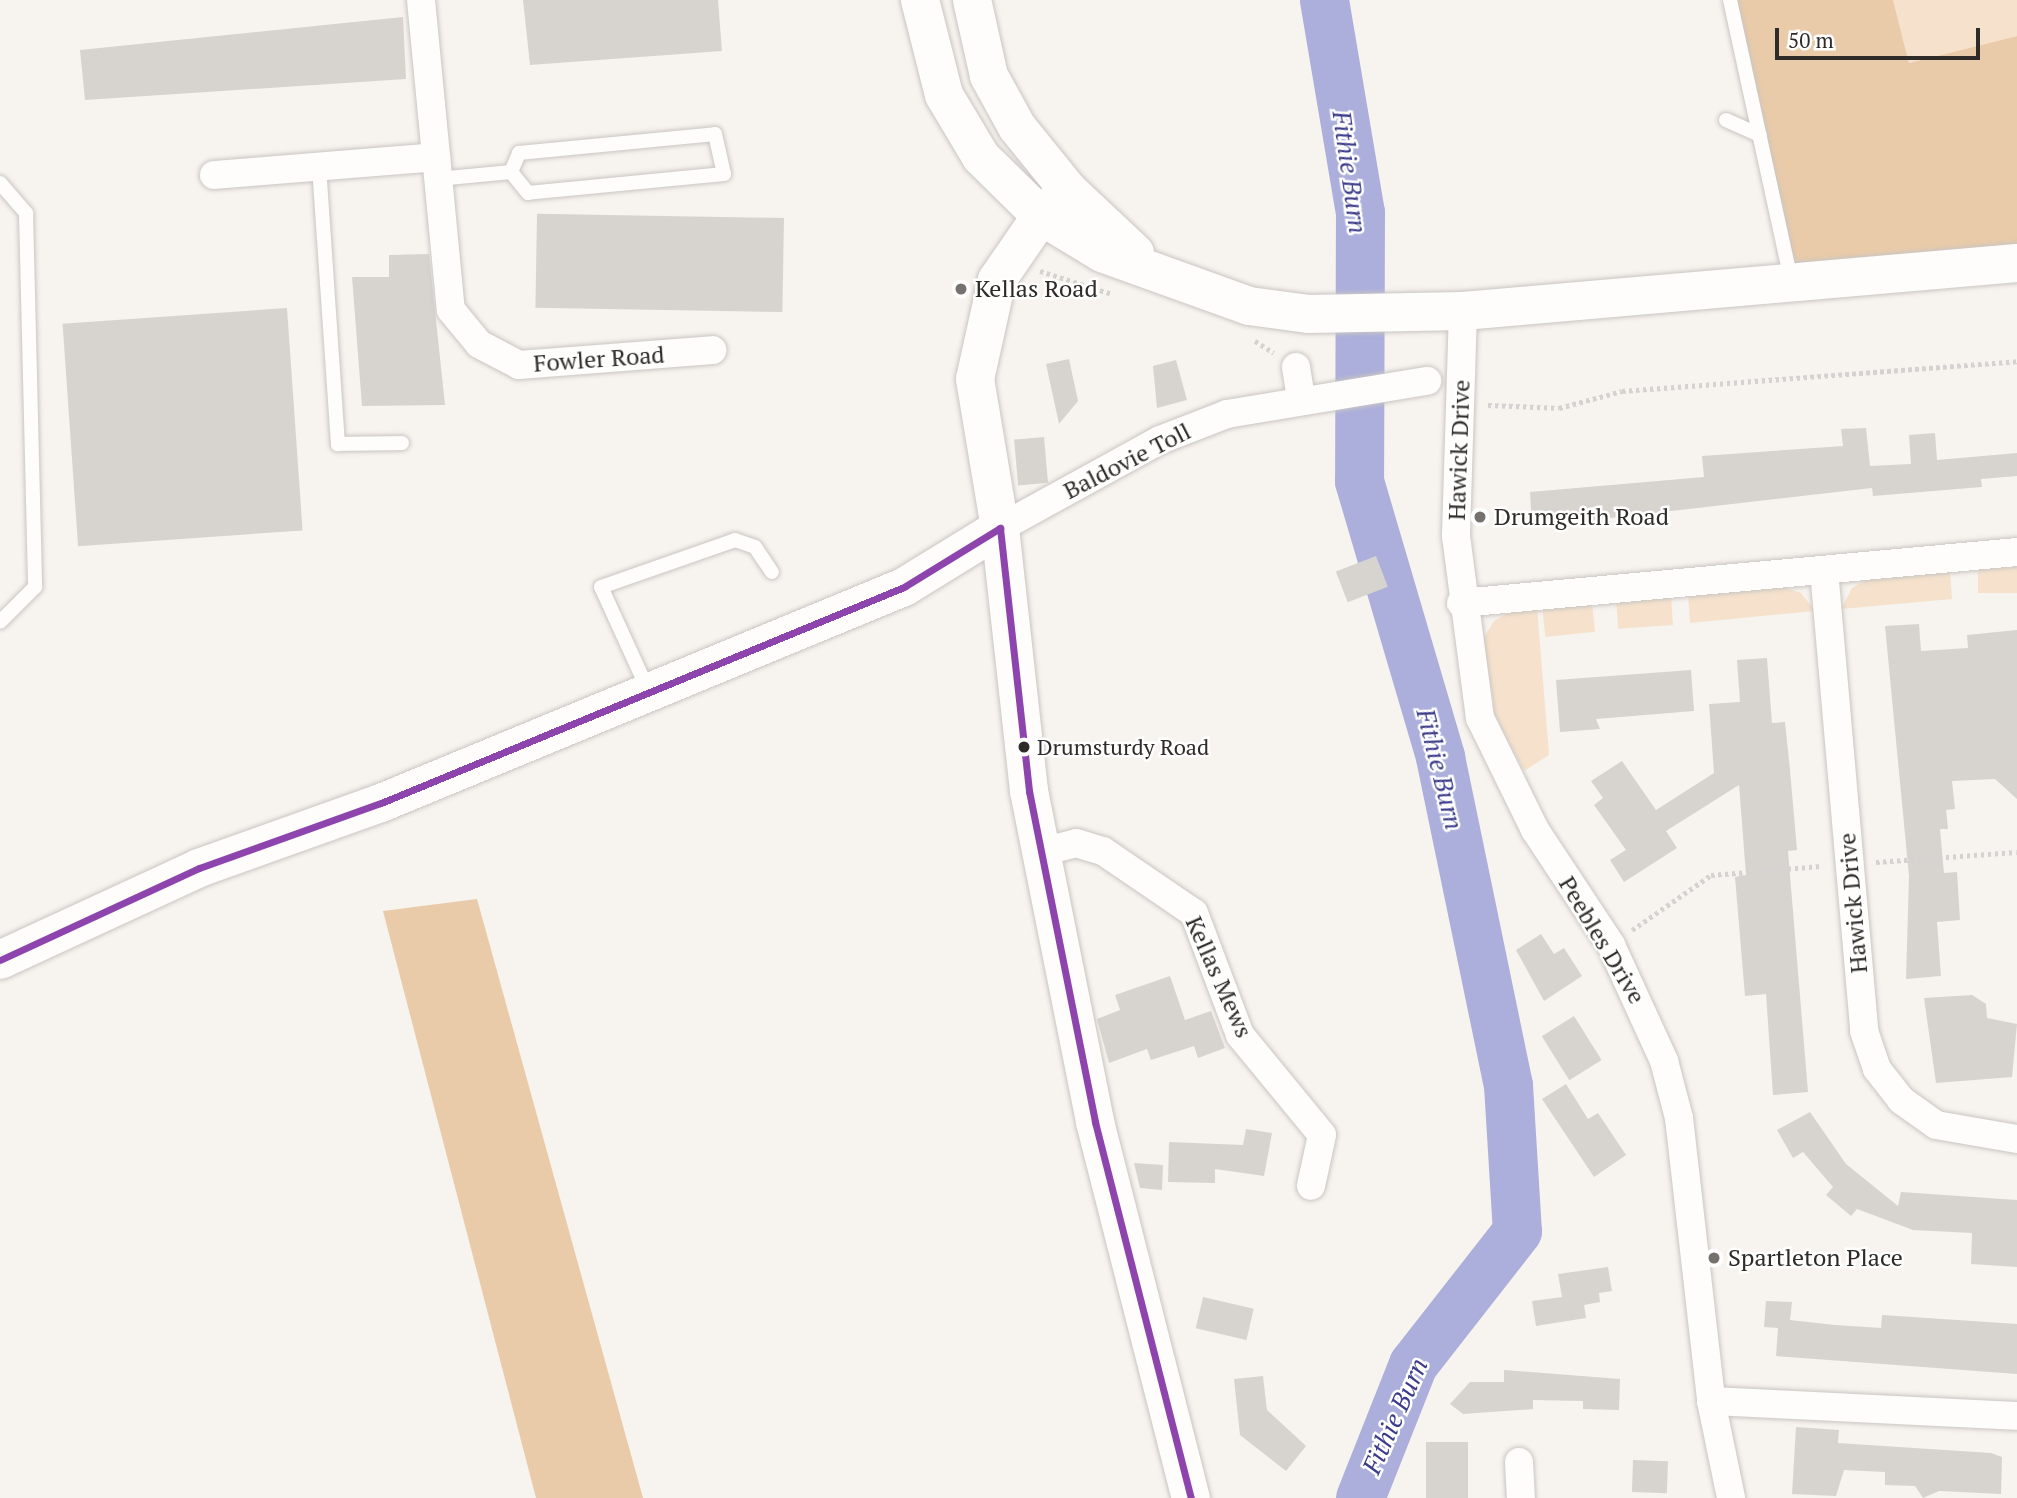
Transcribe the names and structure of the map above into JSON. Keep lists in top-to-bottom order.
{
  "streets": {
    "street": [
      "Fowler Road",
      "Hawick Drive",
      "Baldovie Toll",
      "Peebles Drive",
      "Kellas Mews"
    ]
  },
  "crossings": [
    ["Hawick Drive", "Peebles Drive"]
  ],
  "water": ["Fithie Burn"],
  "places": [
    "Kellas Road",
    "Drumgeith Road",
    "Drumsturdy Road",
    "Spartleton Place"
  ],
  "scale_bar": "50 m"
}
